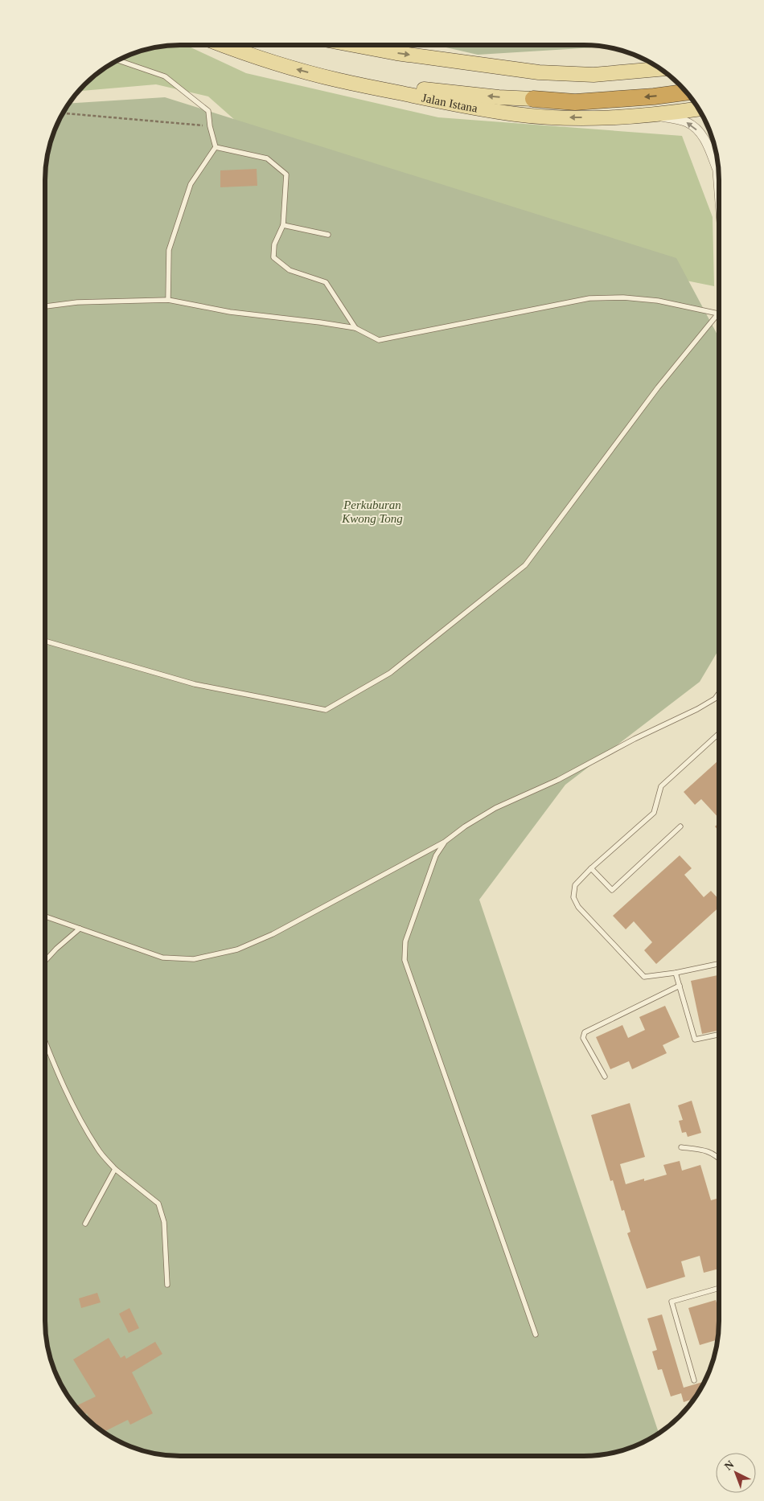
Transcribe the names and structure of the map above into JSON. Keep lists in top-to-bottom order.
{
  "streets": {
    "main road": ["Jalan Istana"]
  },
  "parks": ["Perkuburan Kwong Tong"],
  "north": "top left"
}
